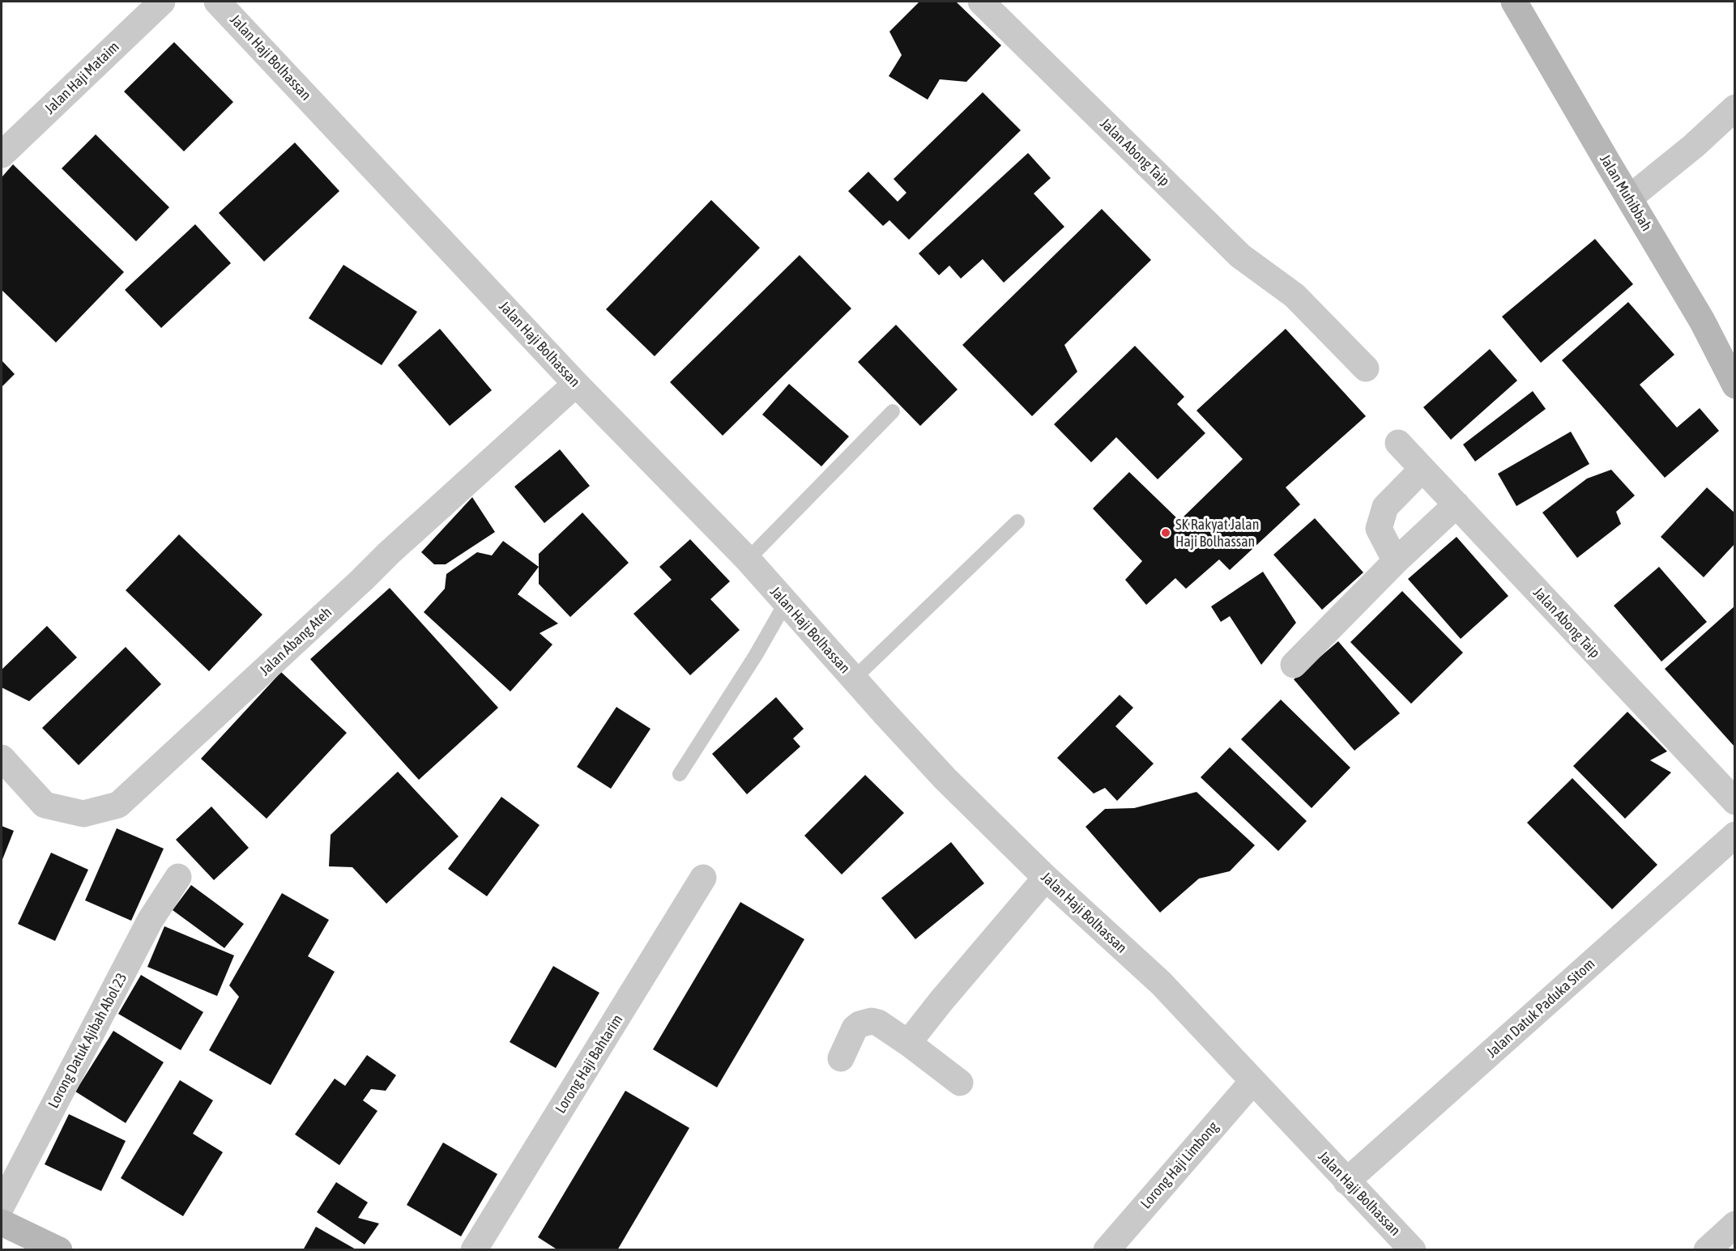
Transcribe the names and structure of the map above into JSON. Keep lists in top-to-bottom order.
{
  "streets": {
    "main road": ["Jalan Muhibbah"],
    "street": [
      "Jalan Haji Bolhassan",
      "Jalan Haji Mataim",
      "Jalan Abong Taip",
      "Jalan Abang Ateh",
      "Jalan Datuk Paduka Sitom",
      "Lorong Datuk Ajibah Abol 23",
      "Lorong Haji Bahtarim",
      "Lorong Haji Limbong"
    ]
  },
  "crossings": [
    ["Jalan Haji Bolhassan", "Jalan Abang Ateh"],
    ["Jalan Haji Bolhassan", "Jalan Datuk Paduka Sitom"],
    ["Jalan Haji Bolhassan", "Lorong Haji Limbong"]
  ],
  "places": ["SK Rakyat Jalan Haji Bolhassan"]
}
